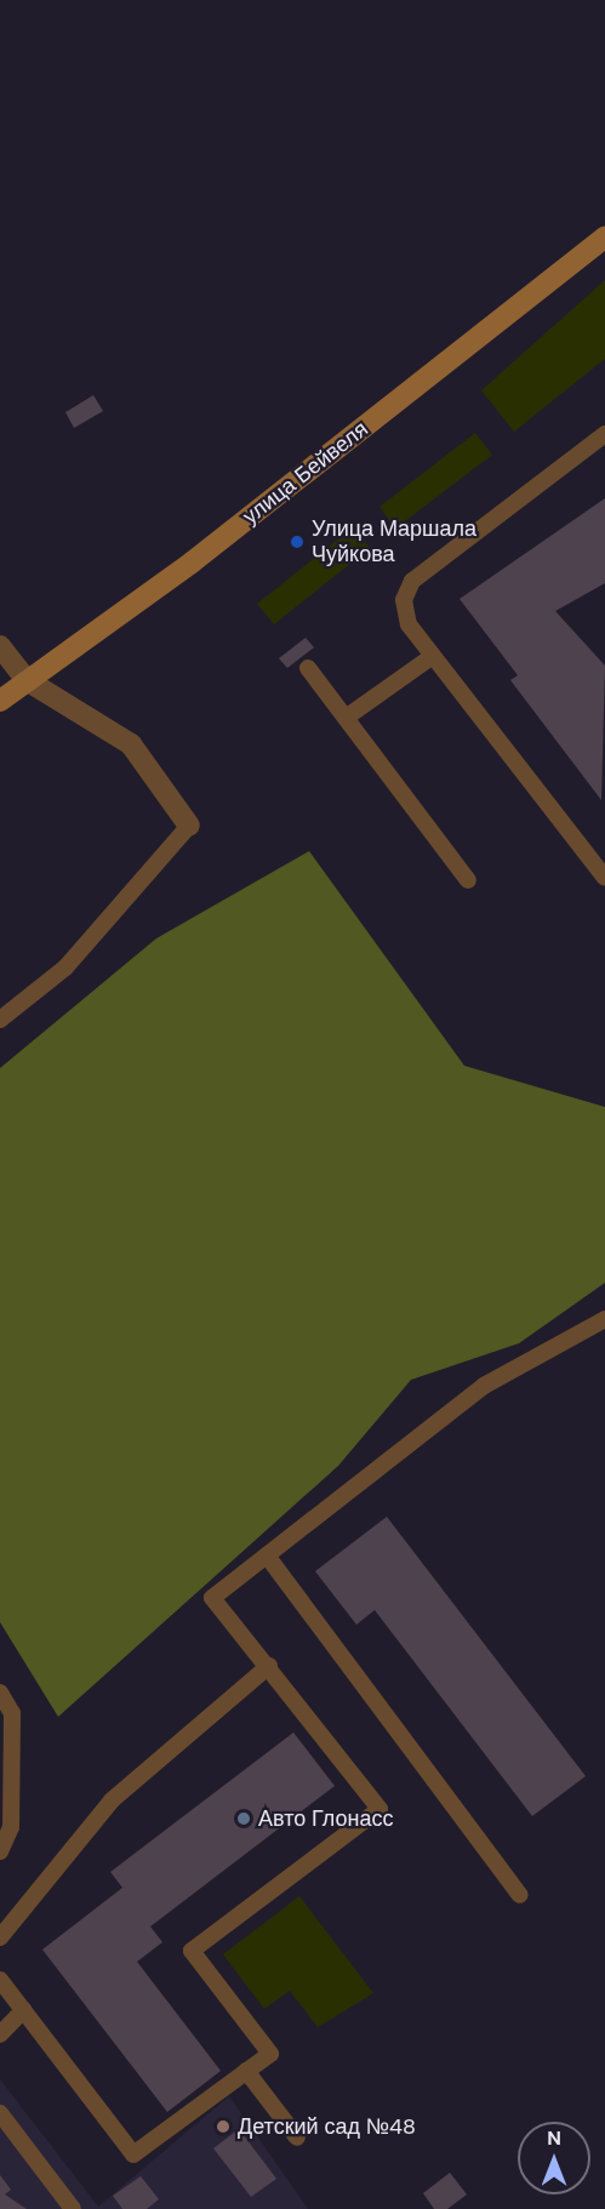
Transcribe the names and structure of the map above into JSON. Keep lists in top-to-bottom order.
{
  "streets": {
    "main road": ["улица Бейвеля"]
  },
  "places": ["Улица Маршала Чуйкова", "Авто Глонасс", "Детский сад №48"],
  "north": "top"
}
